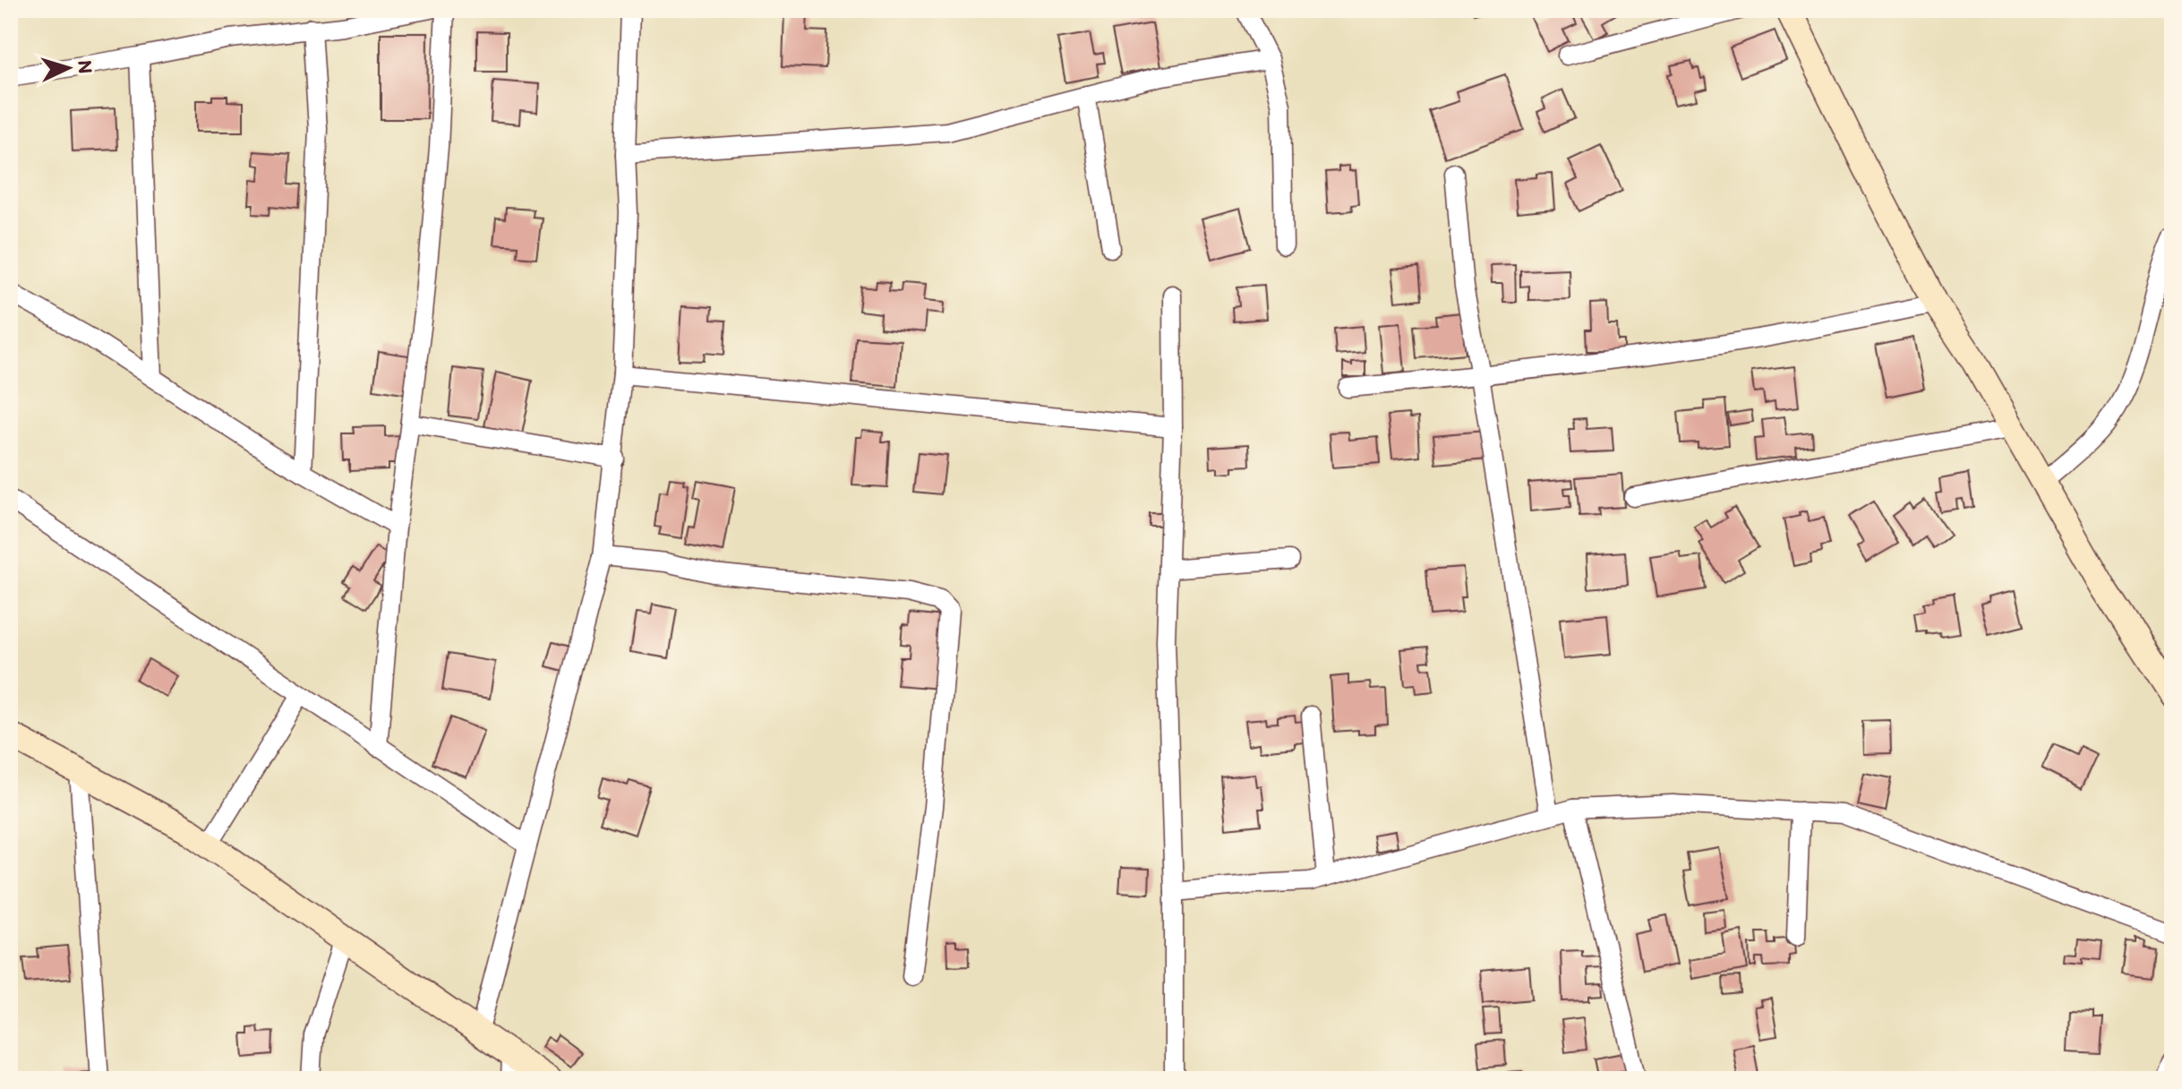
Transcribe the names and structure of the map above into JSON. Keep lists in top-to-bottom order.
{
  "north": "right"
}
